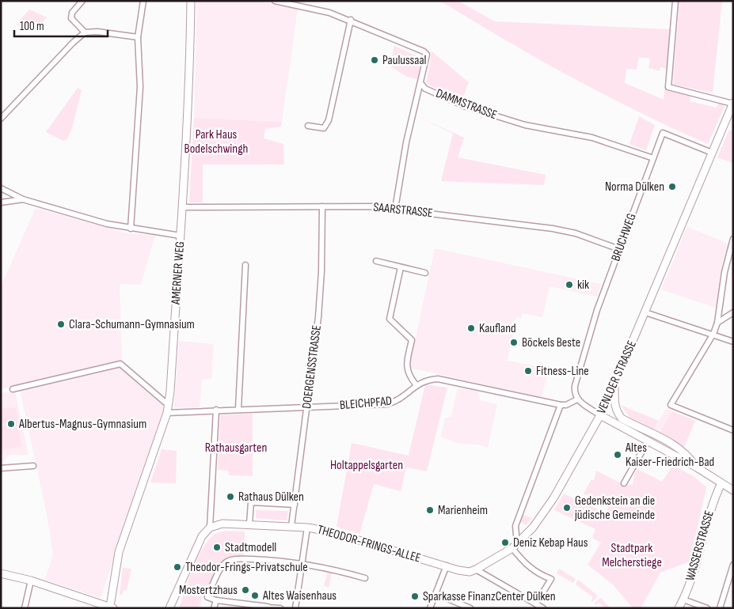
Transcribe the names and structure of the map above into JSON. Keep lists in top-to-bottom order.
{
  "streets": {
    "main road": [
      "AMERNER WEG",
      "VENLOER STRASSE",
      "THEODOR-FRINGS-ALLEE",
      "WASSERSTRASSE"
    ],
    "street": [
      "DAMMSTRASSE",
      "SAARSTRASSE",
      "BRUCHWEG",
      "DOERGENSSTRASSE",
      "BLEICHPFAD"
    ]
  },
  "crossings": [
    ["DAMMSTRASSE", "BRUCHWEG"],
    ["SAARSTRASSE", "BRUCHWEG"],
    ["SAARSTRASSE", "AMERNER WEG"],
    ["SAARSTRASSE", "DOERGENSSTRASSE"],
    ["BRUCHWEG", "VENLOER STRASSE"],
    ["AMERNER WEG", "BLEICHPFAD"],
    ["DOERGENSSTRASSE", "BLEICHPFAD"],
    ["DOERGENSSTRASSE", "THEODOR-FRINGS-ALLEE"],
    ["VENLOER STRASSE", "THEODOR-FRINGS-ALLEE"]
  ],
  "parks": [
    "Park Haus Bodelschwingh",
    "Rathausgarten",
    "Holtappelsgarten",
    "Stadtpark Melcherstiege"
  ],
  "places": [
    "Paulussaal",
    "Norma Dülken",
    "kik",
    "Clara-Schumann-Gymnasium",
    "Kaufland",
    "Böckels Beste",
    "Fitness-Line",
    "Albertus-Magnus-Gymnasium",
    "Altes Kaiser-Friedrich-Bad",
    "Rathaus Dülken",
    "Gedenkstein an die jüdische Gemeinde",
    "Marienheim",
    "Deniz Kebap Haus",
    "Stadtmodell",
    "Theodor-Frings-Privatschule",
    "Mostertzhaus",
    "Altes Waisenhaus",
    "Sparkasse FinanzCenter Dülken"
  ],
  "scale_bar": "100 m"
}
